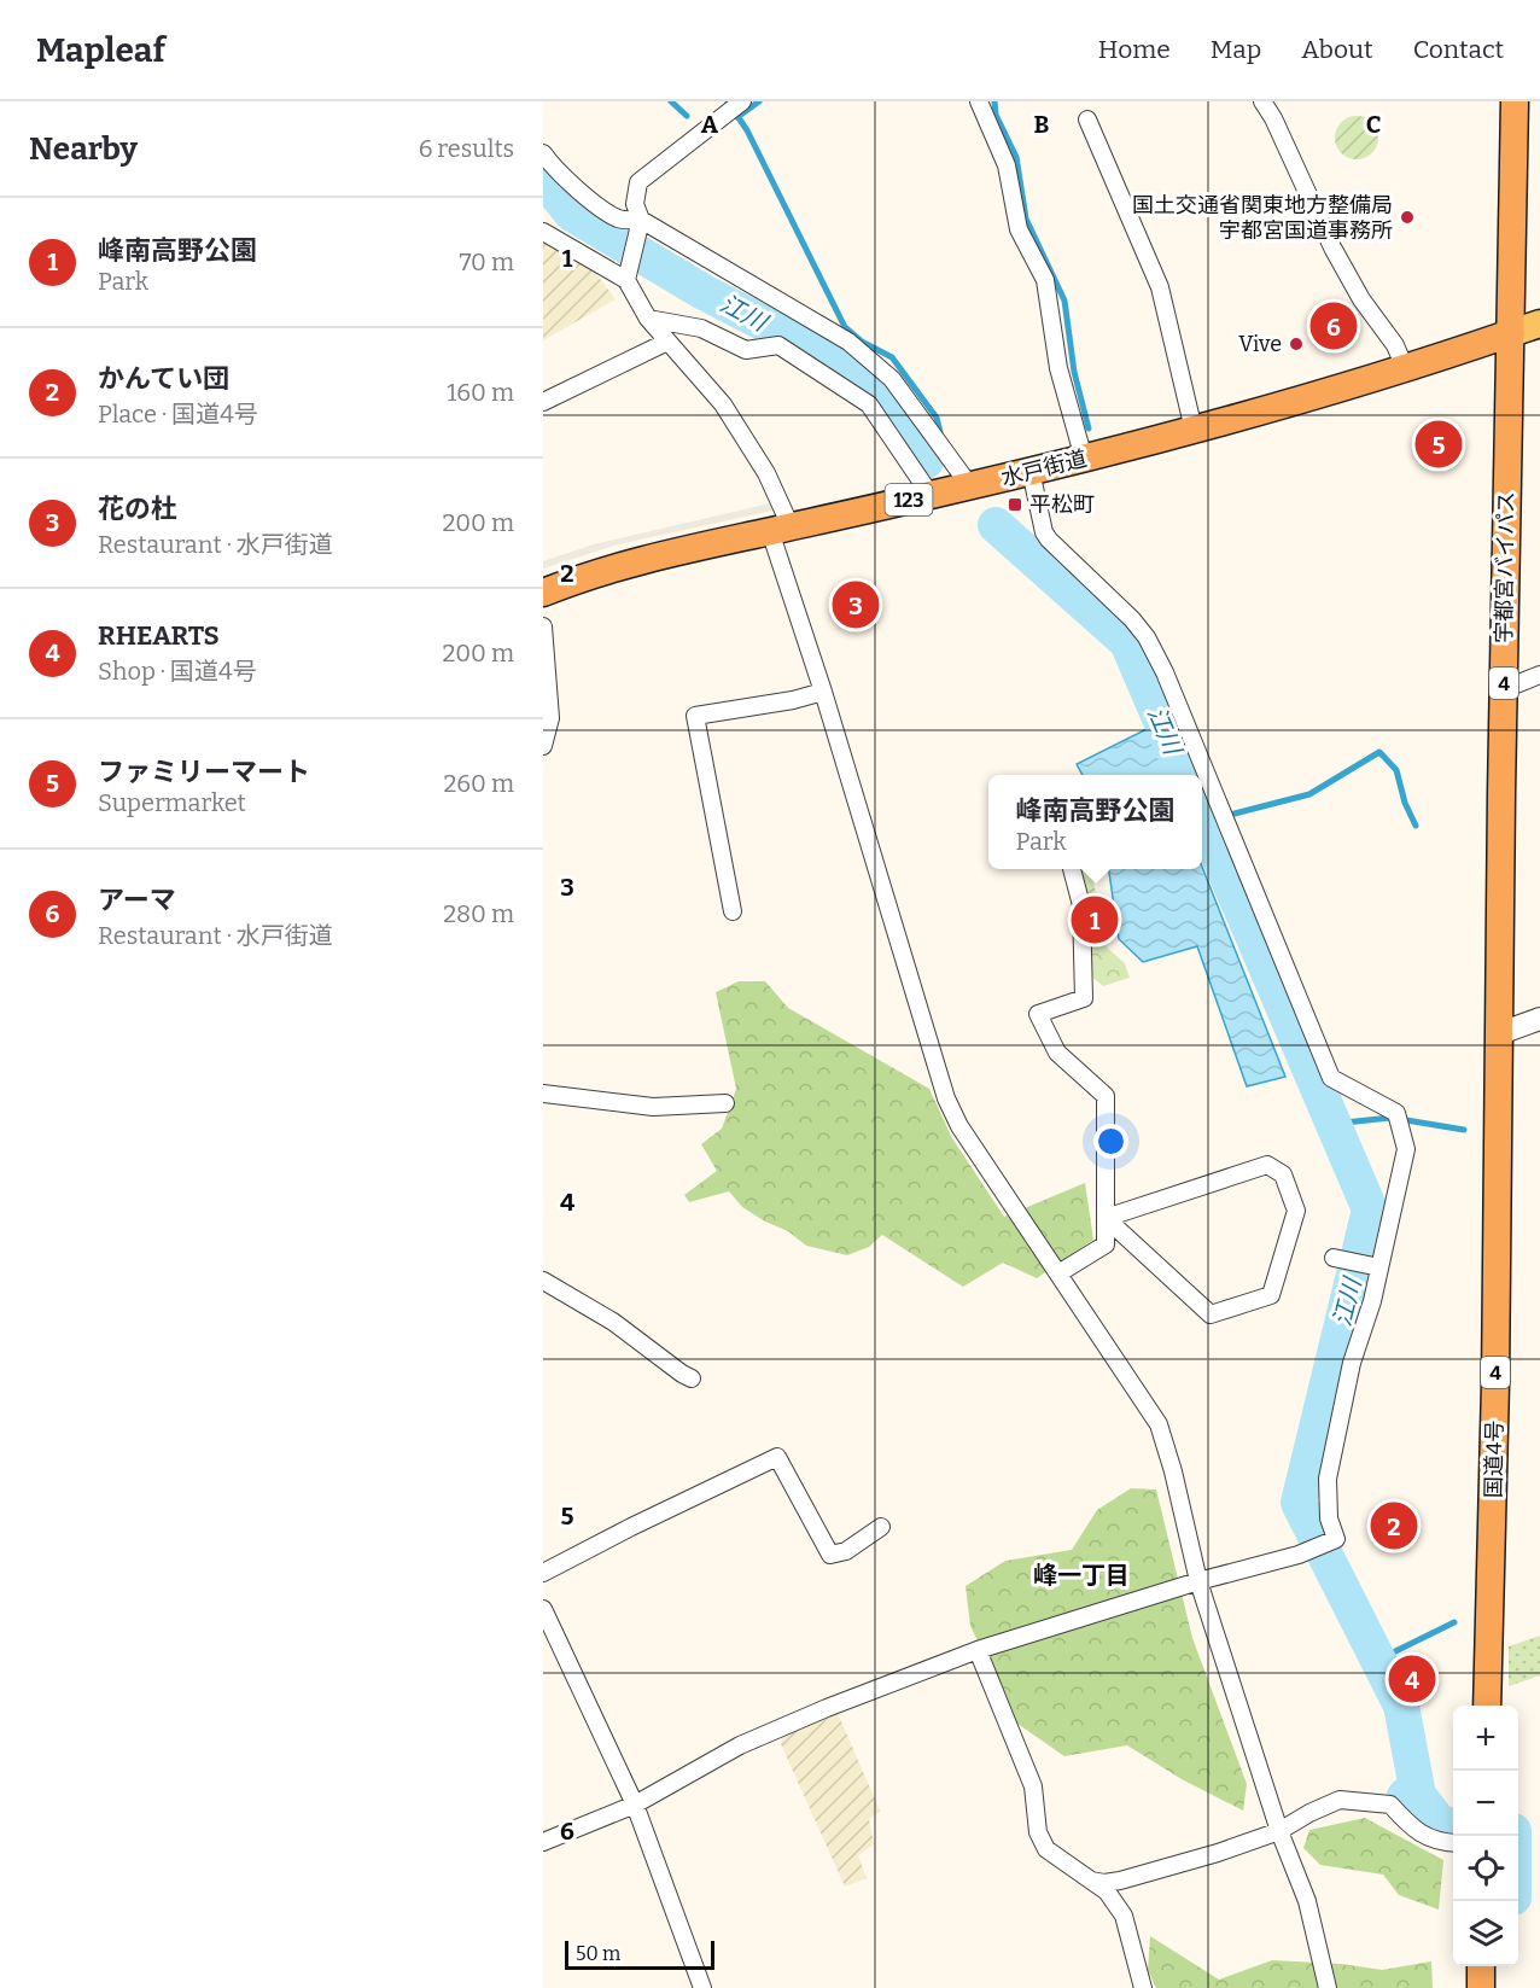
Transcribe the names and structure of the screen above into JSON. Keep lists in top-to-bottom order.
{
  "streets": {
    "highway": [
      "水戸街道",
      "123",
      "宇都宮バイパス",
      "4",
      "国道4号"
    ]
  },
  "crossings": [
    ["水戸街道", "宇都宮バイパス"],
    ["宇都宮バイパス", "国道4号"]
  ],
  "districts": ["峰一丁目"],
  "water": ["江川"],
  "places": {
    "other": ["国土交通省関東地方整備局 宇都宮国道事務所", "Vive"],
    "transit": ["平松町"]
  },
  "scale_bar": "50 m",
  "page": {
    "header": "Mapleaf",
    "nav": [
      "Home",
      "Map",
      "About",
      "Contact"
    ],
    "heading": ["Nearby", "6 results"],
    "list": [
      {
        "mark": "1",
        "name": "峰南高野公園",
        "note": "Park",
        "value": "70 m"
      },
      {
        "mark": "2",
        "name": "かんてい団",
        "note": "Place · 国道4号",
        "value": "160 m"
      },
      {
        "mark": "3",
        "name": "花の杜",
        "note": "Restaurant · 水戸街道",
        "value": "200 m"
      },
      {
        "mark": "4",
        "name": "RHEARTS",
        "note": "Shop · 国道4号",
        "value": "200 m"
      },
      {
        "mark": "5",
        "name": "ファミリーマート",
        "note": "Supermarket",
        "value": "260 m"
      },
      {
        "mark": "6",
        "name": "アーマ",
        "note": "Restaurant · 水戸街道",
        "value": "280 m"
      }
    ],
    "pins": [
      "6",
      "5",
      "3",
      "1",
      "2",
      "4"
    ],
    "popup": ["峰南高野公園", "Park"],
    "map_buttons": ["+", "−"],
    "scale": "50 m"
  },
  "grid": {
    "columns": ["A", "B", "C"],
    "rows": [
      "1",
      "2",
      "3",
      "4",
      "5",
      "6"
    ]
  }
}
